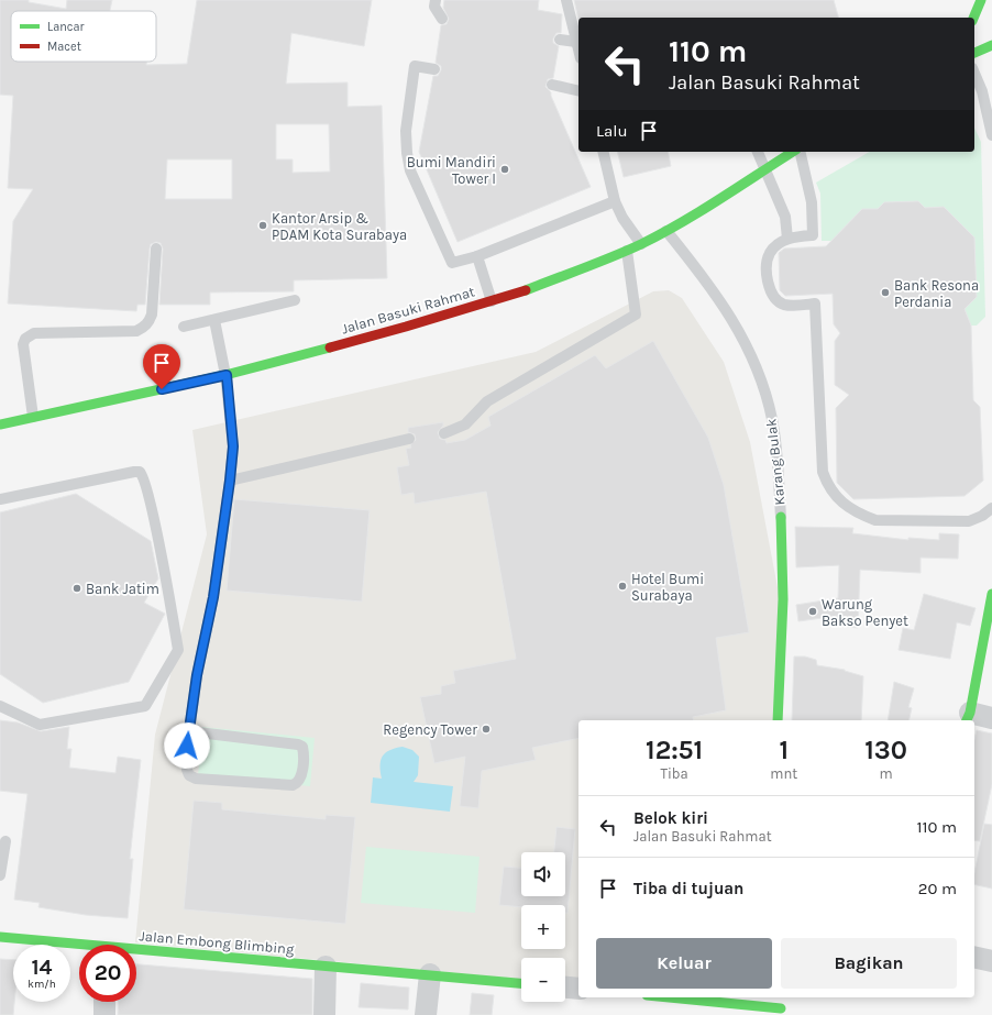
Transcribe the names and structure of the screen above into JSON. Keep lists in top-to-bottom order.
{
  "streets": {
    "street": ["Jalan Basuki Rahmat", "Karang Bulak", "Jalan Embong Blimbing"]
  },
  "crossings": [
    ["Jalan Basuki Rahmat", "Karang Bulak"]
  ],
  "places": [
    "Bumi Mandiri Tower I",
    "Kantor Arsip & PDAM Kota Surabaya",
    "Bank Resona Perdania",
    "Hotel Bumi Surabaya",
    "Bank Jatim",
    "Warung Bakso Penyet",
    "Regency Tower"
  ],
  "legend": ["Lancar", "Macet"],
  "page": {
    "turn": ["110 m", "Jalan Basuki Rahmat"],
    "then": "Lalu",
    "eta": [
      "12:51",
      "Tiba",
      "1",
      "mnt",
      "130",
      "m"
    ],
    "list": [
      {
        "name": "Belok kiri",
        "note": "Jalan Basuki Rahmat",
        "value": "110 m"
      },
      {
        "name": "Tiba di tujuan",
        "value": "20 m"
      }
    ],
    "map_buttons": ["+", "−"],
    "buttons": ["Keluar", "Bagikan"],
    "speed": "14 km/h",
    "limit": "20"
  }
}
